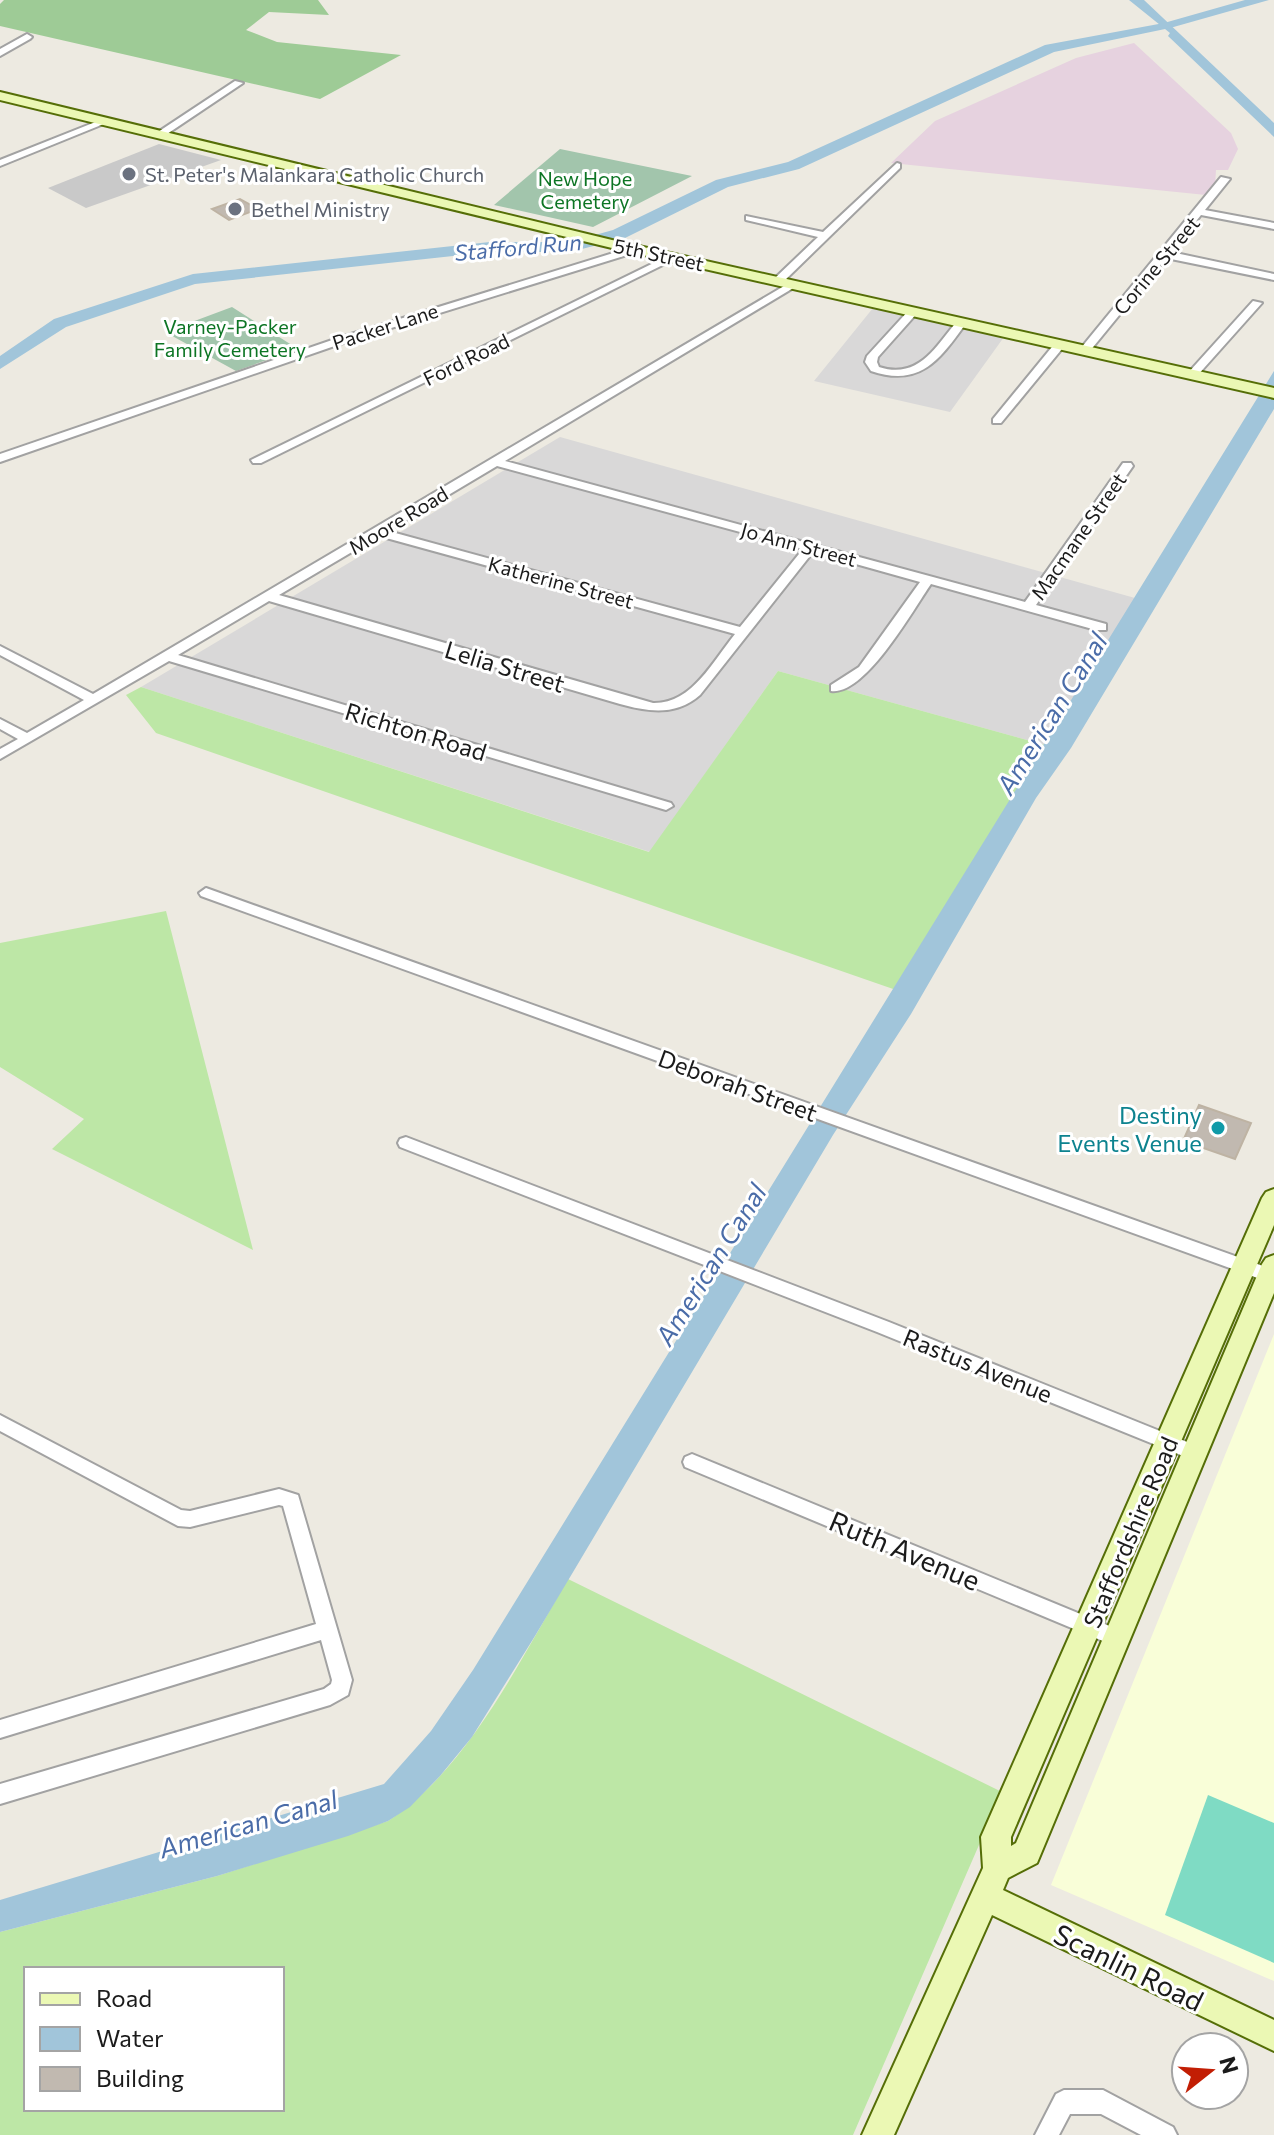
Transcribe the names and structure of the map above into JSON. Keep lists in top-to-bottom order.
{
  "streets": {
    "main road": ["5th Street", "Staffordshire Road", "Scanlin Road"],
    "street": [
      "Corine Street",
      "Packer Lane",
      "Ford Road",
      "Moore Road",
      "Macmane Street",
      "Jo Ann Street",
      "Katherine Street",
      "Lelia Street",
      "Richton Road",
      "Deborah Street",
      "Rastus Avenue",
      "Ruth Avenue"
    ]
  },
  "crossings": [
    ["5th Street", "Corine Street"],
    ["5th Street", "Packer Lane"],
    ["5th Street", "Ford Road"],
    ["5th Street", "Moore Road"],
    ["Moore Road", "Jo Ann Street"],
    ["Moore Road", "Katherine Street"],
    ["Moore Road", "Lelia Street"],
    ["Moore Road", "Richton Road"],
    ["Macmane Street", "Jo Ann Street"],
    ["Jo Ann Street", "Lelia Street"],
    ["Katherine Street", "Lelia Street"],
    ["Deborah Street", "Staffordshire Road"],
    ["Rastus Avenue", "Staffordshire Road"],
    ["Staffordshire Road", "Ruth Avenue"],
    ["Staffordshire Road", "Scanlin Road"]
  ],
  "water": ["Stafford Run", "American Canal"],
  "parks": ["New Hope Cemetery", "Varney-Packer Family Cemetery"],
  "places": ["St. Peter's Malankara Catholic Church", "Bethel Ministry", "Destiny Events Venue"],
  "legend": ["Road", "Water", "Building"],
  "north": "right"
}
